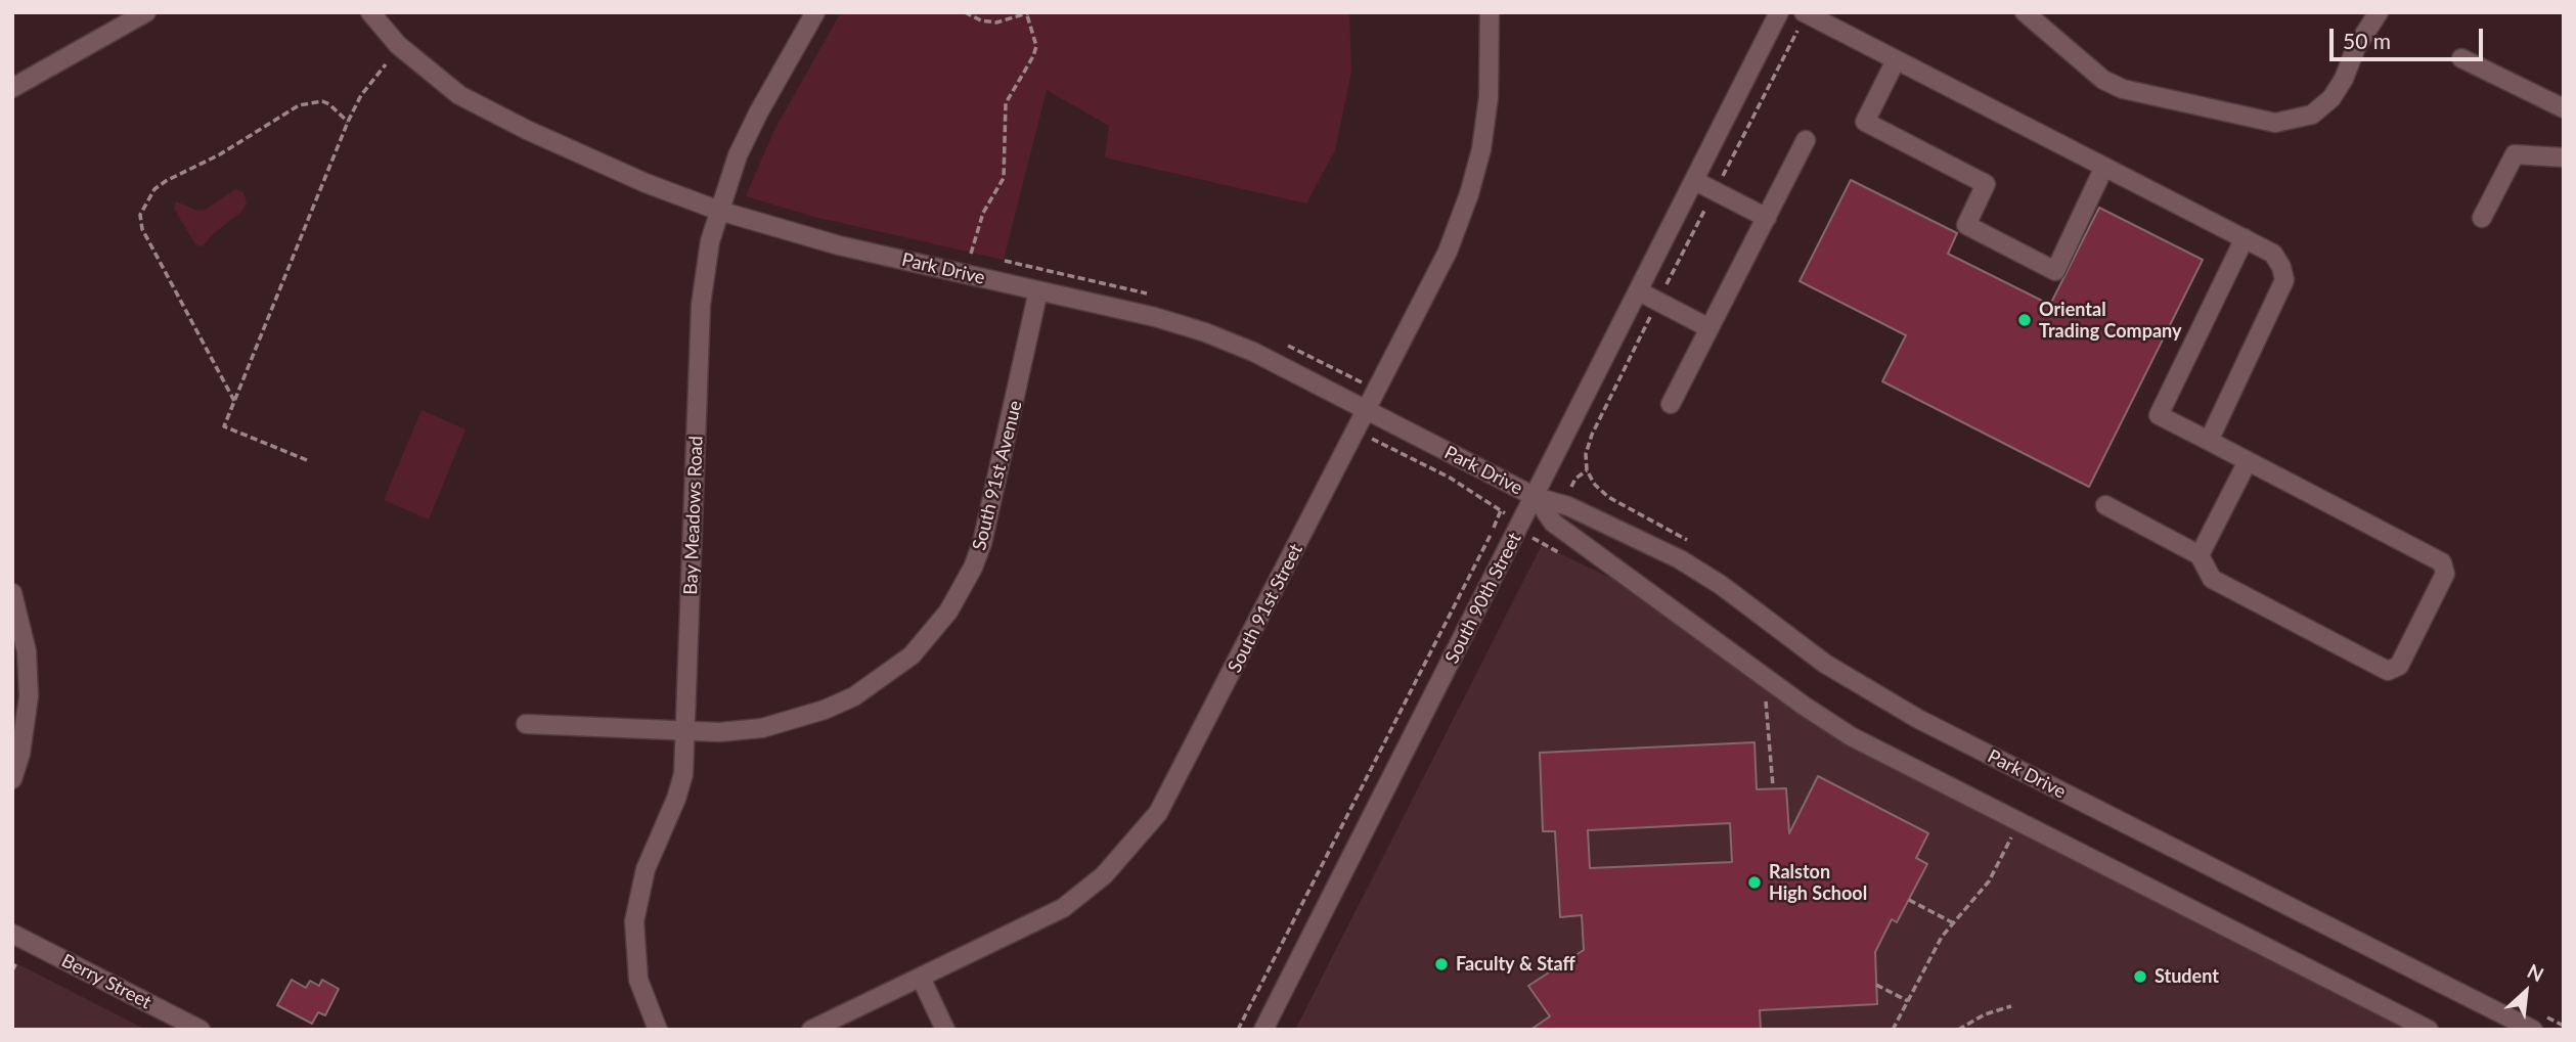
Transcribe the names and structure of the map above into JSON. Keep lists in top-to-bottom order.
{
  "streets": {
    "street": [
      "Park Drive",
      "South 91st Avenue",
      "Bay Meadows Road",
      "South 90th Street",
      "South 91st Street",
      "Berry Street"
    ]
  },
  "crossings": [
    ["Park Drive", "South 91st Avenue"],
    ["Park Drive", "Bay Meadows Road"],
    ["Park Drive", "South 90th Street"],
    ["Park Drive", "South 91st Street"],
    ["South 91st Avenue", "Bay Meadows Road"]
  ],
  "places": [
    "Oriental Trading Company",
    "Ralston High School",
    "Faculty & Staff",
    "Student"
  ],
  "scale_bar": "50 m",
  "north": "top right"
}
